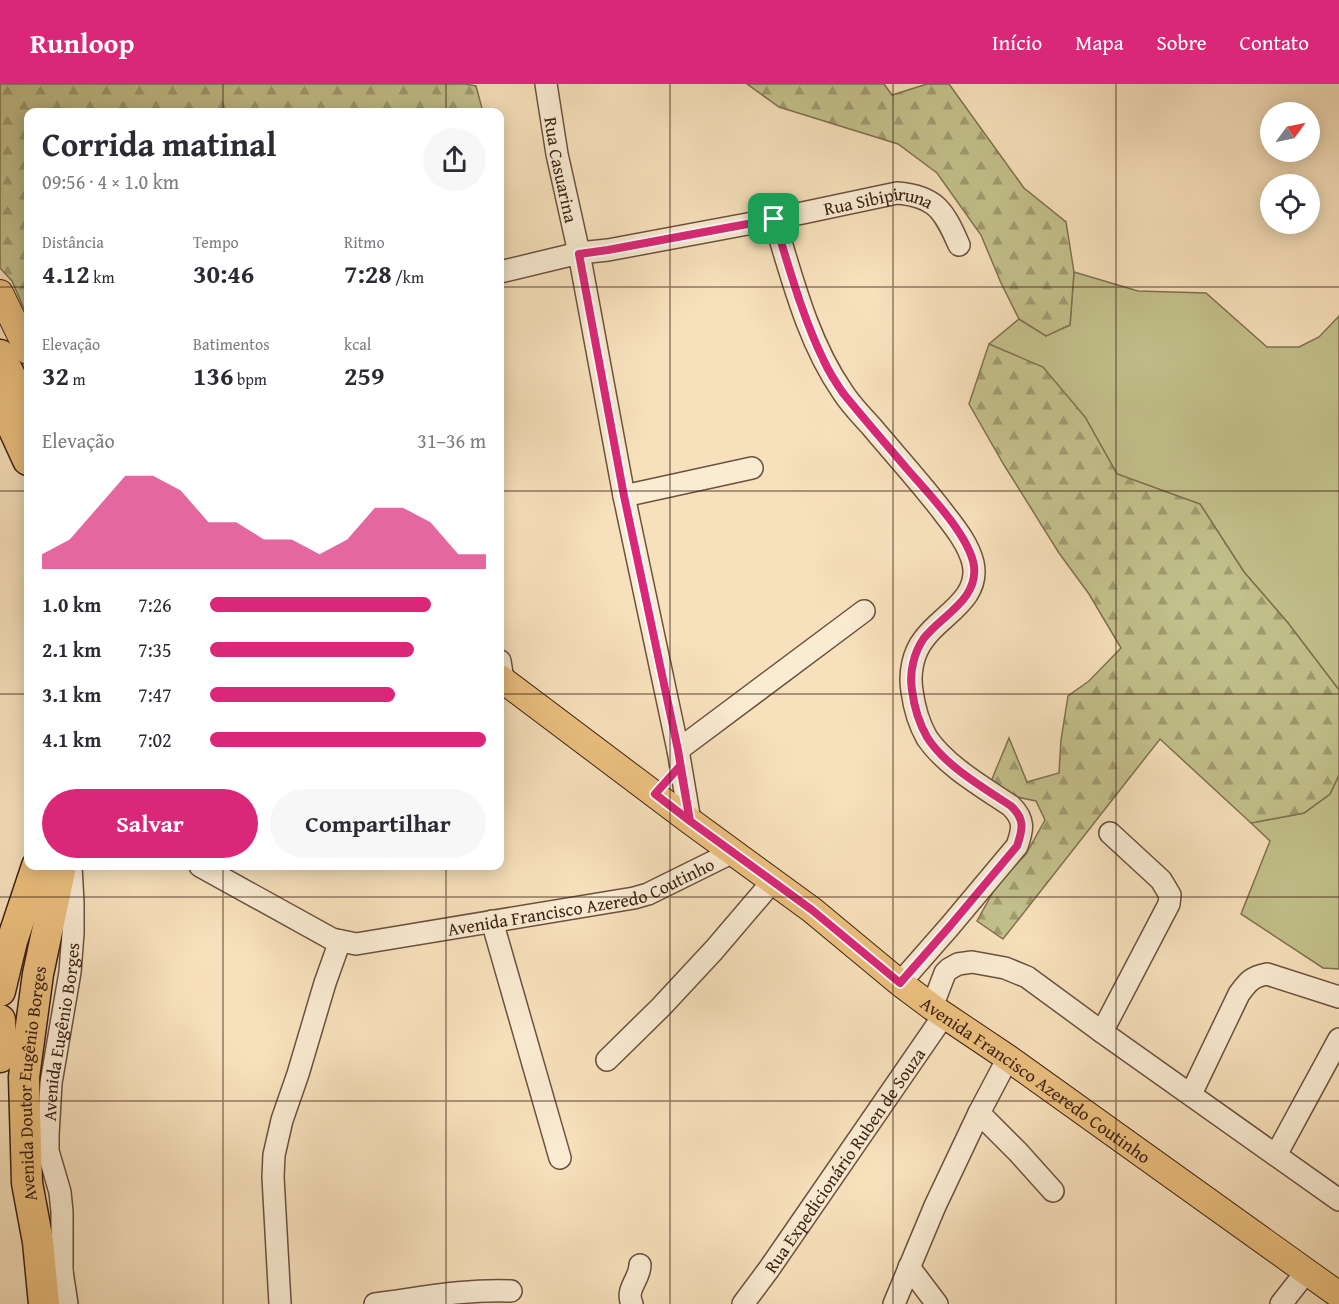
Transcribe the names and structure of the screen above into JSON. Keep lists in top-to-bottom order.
{
  "streets": {
    "highway": ["Avenida Doutor Eugênio Borges"],
    "main road": ["Avenida Francisco Azeredo Coutinho"],
    "street": [
      "Rua Casuarina",
      "Rua Sibipiruna",
      "Avenida Eugênio Borges",
      "Rua Expedicionário Ruben de Souza"
    ]
  },
  "crossings": [
    ["Rua Casuarina", "Rua Sibipiruna"],
    ["Avenida Francisco Azeredo Coutinho", "Rua Expedicionário Ruben de Souza"],
    ["Avenida Eugênio Borges", "Avenida Doutor Eugênio Borges"]
  ],
  "north": "top right",
  "page": {
    "header": "Runloop",
    "nav": [
      "Início",
      "Mapa",
      "Sobre",
      "Contato"
    ],
    "heading": ["Corrida matinal", "09:56 · 4 × 1.0 km"],
    "stats": [
      ["Distância", "4.12 km"],
      ["Tempo", "30:46"],
      ["Ritmo", "7:28 /km"],
      ["Elevação", "32 m"],
      ["Batimentos", "136 bpm"],
      ["kcal", "259"]
    ],
    "chart": ["Elevação", "31–36 m"],
    "list": [
      {
        "name": "1.0 km",
        "note": "7:26"
      },
      {
        "name": "2.1 km",
        "note": "7:35"
      },
      {
        "name": "3.1 km",
        "note": "7:47"
      },
      {
        "name": "4.1 km",
        "note": "7:02"
      }
    ],
    "buttons": ["Salvar", "Compartilhar"]
  }
}
